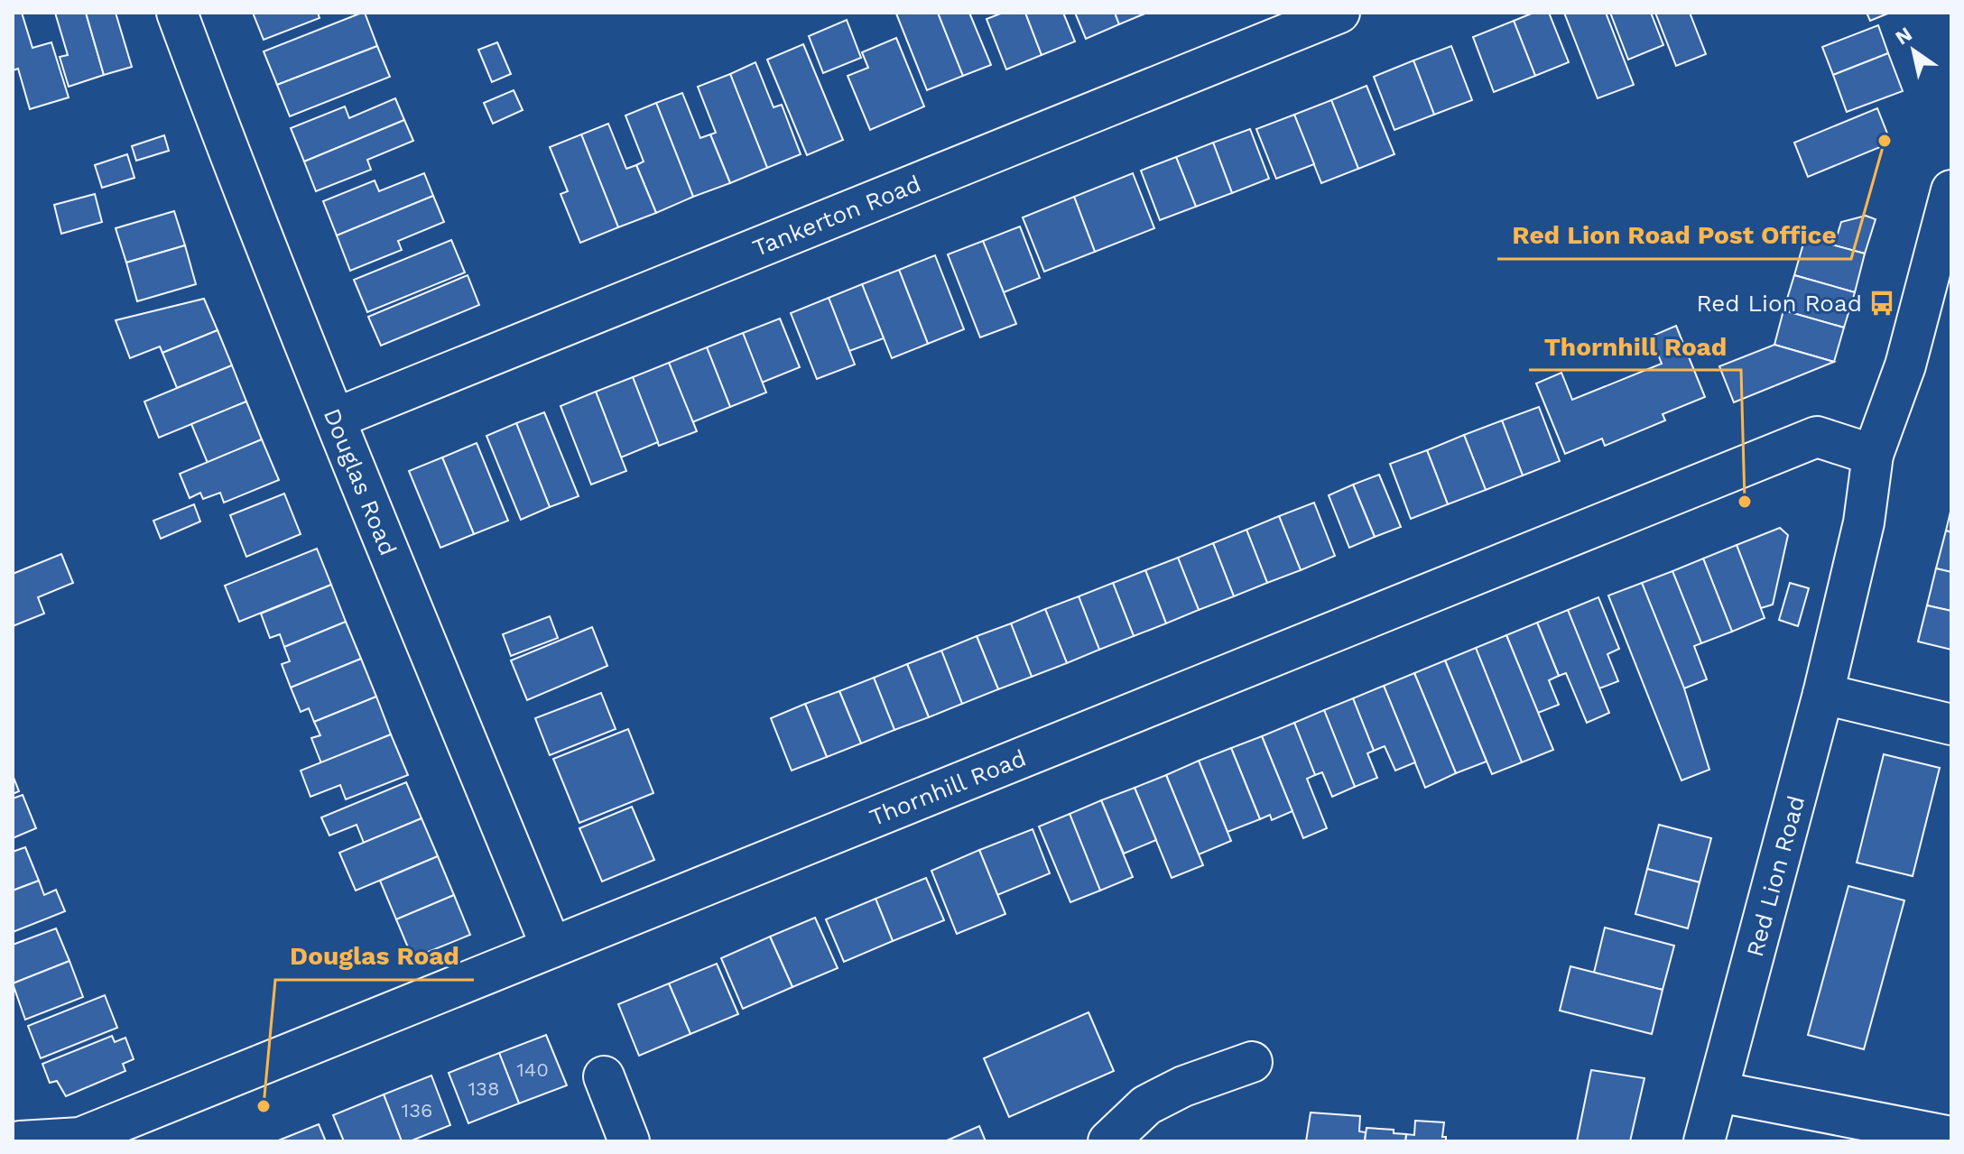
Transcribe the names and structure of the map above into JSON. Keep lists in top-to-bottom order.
{
  "streets": {
    "street": [
      "Tankerton Road",
      "Douglas Road",
      "Thornhill Road",
      "Red Lion Road"
    ]
  },
  "crossings": [
    ["Tankerton Road", "Douglas Road"],
    ["Douglas Road", "Thornhill Road"],
    ["Thornhill Road", "Red Lion Road"]
  ],
  "places": {
    "other": ["Red Lion Road Post Office", "Thornhill Road", "Douglas Road"],
    "bus stop": ["Red Lion Road"]
  },
  "house_numbers": ["140", "138", "136"],
  "north": "top left"
}
